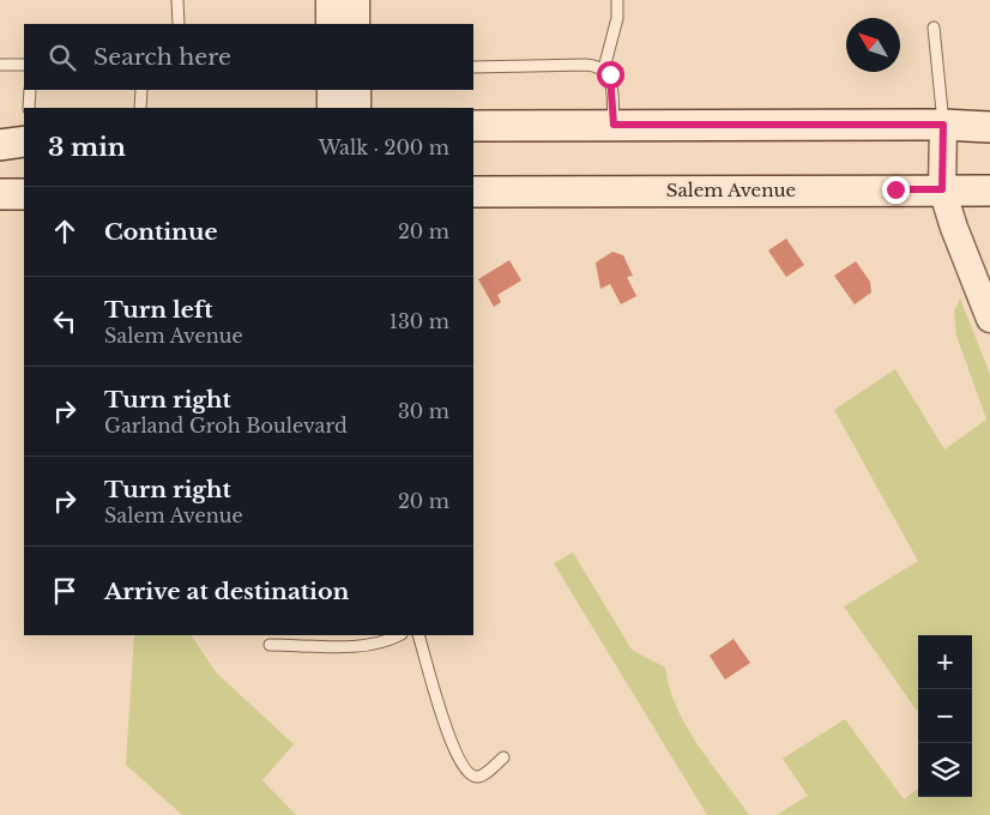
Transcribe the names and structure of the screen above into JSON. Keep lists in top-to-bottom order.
{
  "streets": {
    "main road": ["Salem Avenue"]
  },
  "north": "top left",
  "page": {
    "search": "Search here",
    "heading": ["3 min", "Walk · 200 m"],
    "list": [
      ["Continue", "20 m"],
      ["Turn left", "Salem Avenue", "130 m"],
      ["Turn right", "Garland Groh Boulevard", "30 m"],
      ["Turn right", "Salem Avenue", "20 m"],
      "Arrive at destination"
    ],
    "map_buttons": ["+", "−"]
  }
}
